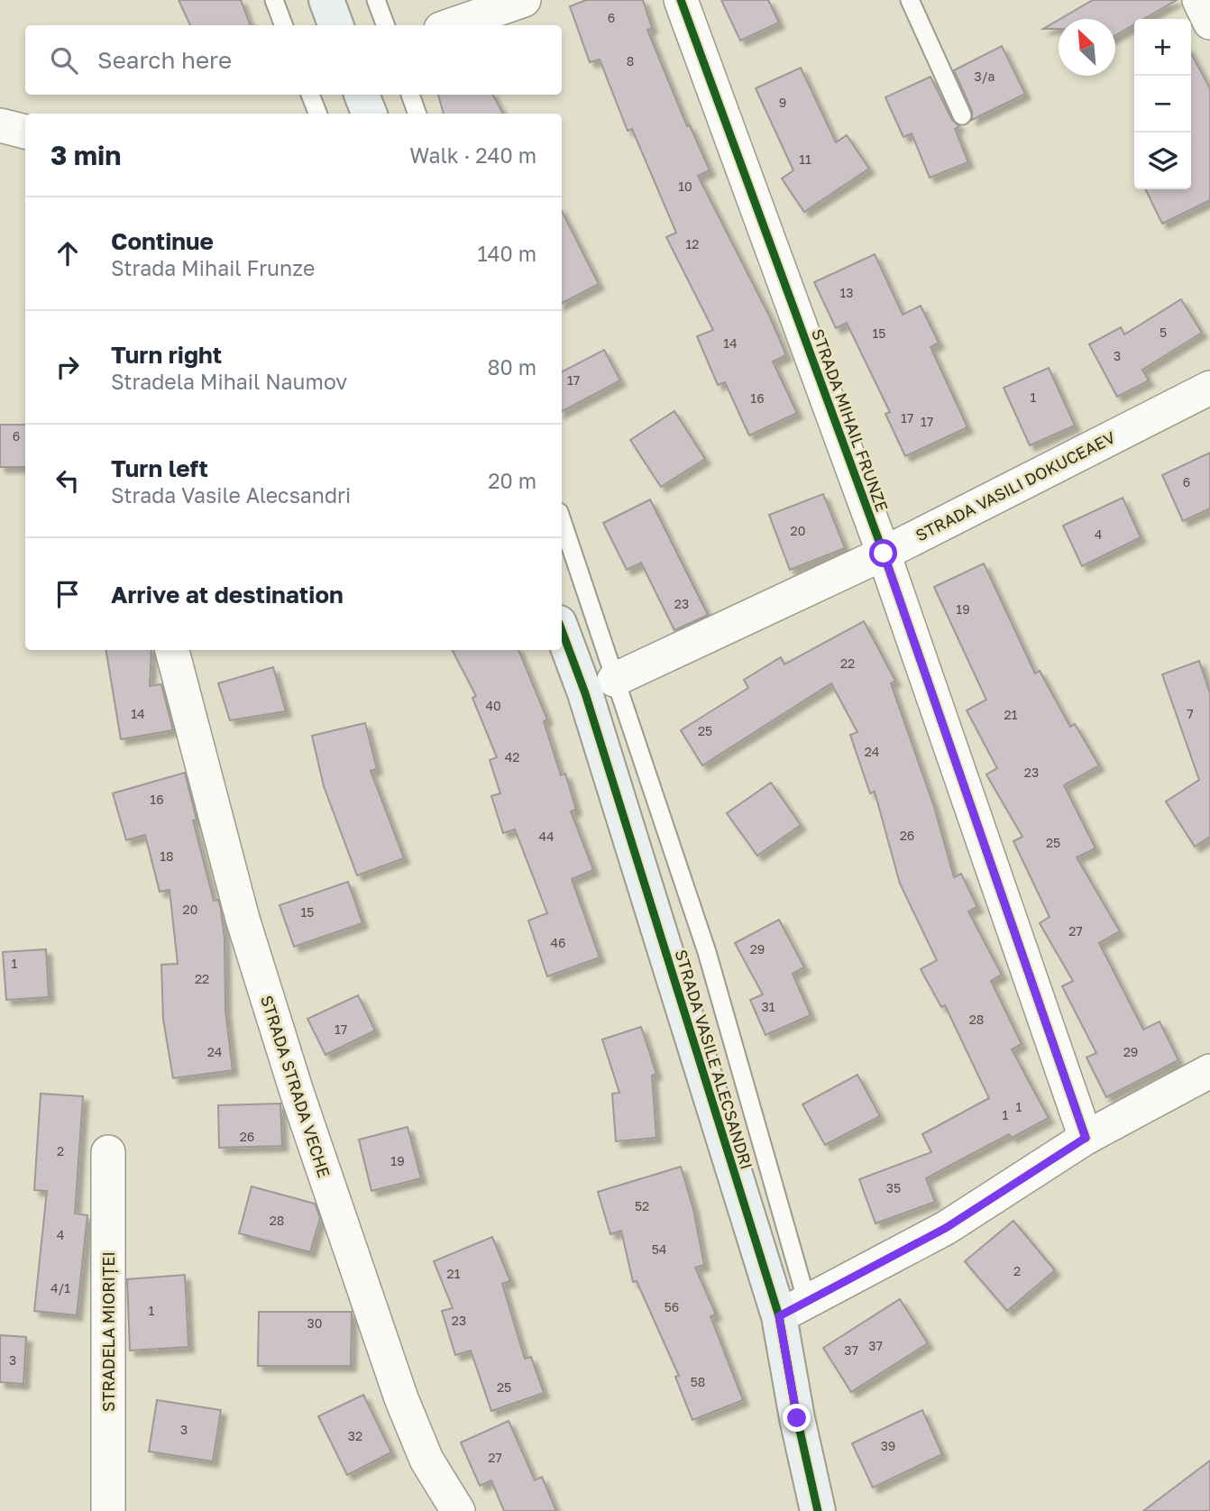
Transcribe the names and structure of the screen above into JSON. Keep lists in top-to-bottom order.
{
  "streets": {
    "main road": ["STRADA VASILE ALECSANDRI"],
    "street": [
      "STRADA MIHAIL FRUNZE",
      "STRADA VASILI DOKUCEAEV",
      "STRADA STRADA VECHE",
      "STRADELA MIORIȚEI"
    ]
  },
  "crossings": [
    ["STRADA MIHAIL FRUNZE", "STRADA VASILI DOKUCEAEV"]
  ],
  "house_numbers": [
    "6",
    "8",
    "3/a",
    "9",
    "11",
    "10",
    "12",
    "13",
    "5",
    "15",
    "14",
    "3",
    "17",
    "1",
    "16",
    "17",
    "17",
    "6",
    "6",
    "20",
    "4",
    "23",
    "19",
    "22",
    "40",
    "14",
    "7",
    "21",
    "25",
    "24",
    "42",
    "23",
    "16",
    "26",
    "44",
    "25",
    "18",
    "20",
    "15",
    "27",
    "46",
    "29",
    "1",
    "22",
    "31",
    "28",
    "17",
    "24",
    "29",
    "1",
    "1",
    "26",
    "2",
    "19",
    "35",
    "52",
    "28",
    "4",
    "54",
    "2",
    "21",
    "4/1",
    "56",
    "1",
    "23",
    "30",
    "37",
    "37",
    "3",
    "58",
    "25",
    "3",
    "32",
    "39",
    "27"
  ],
  "north": "top left",
  "page": {
    "map_buttons": ["+", "−"],
    "search": "Search here",
    "heading": ["3 min", "Walk · 240 m"],
    "list": [
      ["Continue", "Strada Mihail Frunze", "140 m"],
      ["Turn right", "Stradela Mihail Naumov", "80 m"],
      ["Turn left", "Strada Vasile Alecsandri", "20 m"],
      "Arrive at destination"
    ]
  }
}
